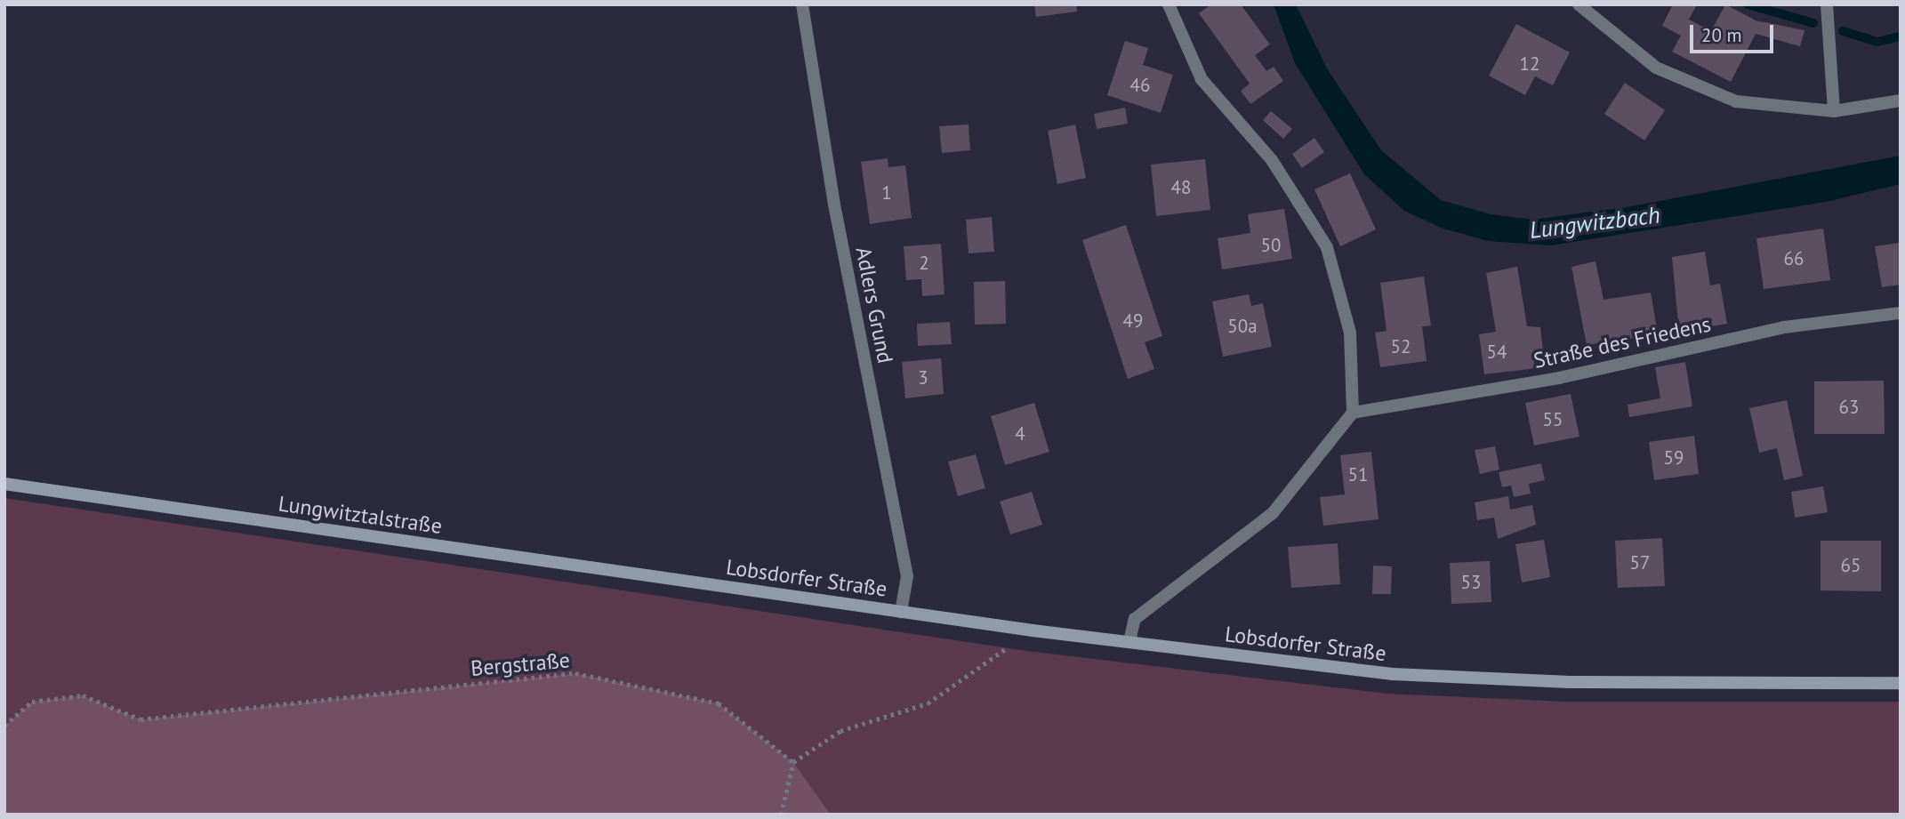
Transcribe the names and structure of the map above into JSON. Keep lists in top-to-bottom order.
{
  "streets": {
    "main road": ["Lungwitztalstraße", "Lobsdorfer Straße"],
    "street": ["Adlers Grund", "Straße des Friedens"],
    "path": ["Bergstraße"]
  },
  "crossings": [
    ["Adlers Grund", "Lobsdorfer Straße"],
    ["Lungwitztalstraße", "Lobsdorfer Straße"]
  ],
  "water": ["Lungwitzbach"],
  "house_numbers": [
    "12",
    "46",
    "48",
    "1",
    "50",
    "66",
    "2",
    "49",
    "50a",
    "52",
    "54",
    "3",
    "63",
    "55",
    "4",
    "59",
    "51",
    "57",
    "65",
    "53"
  ],
  "scale_bar": "20 m"
}
